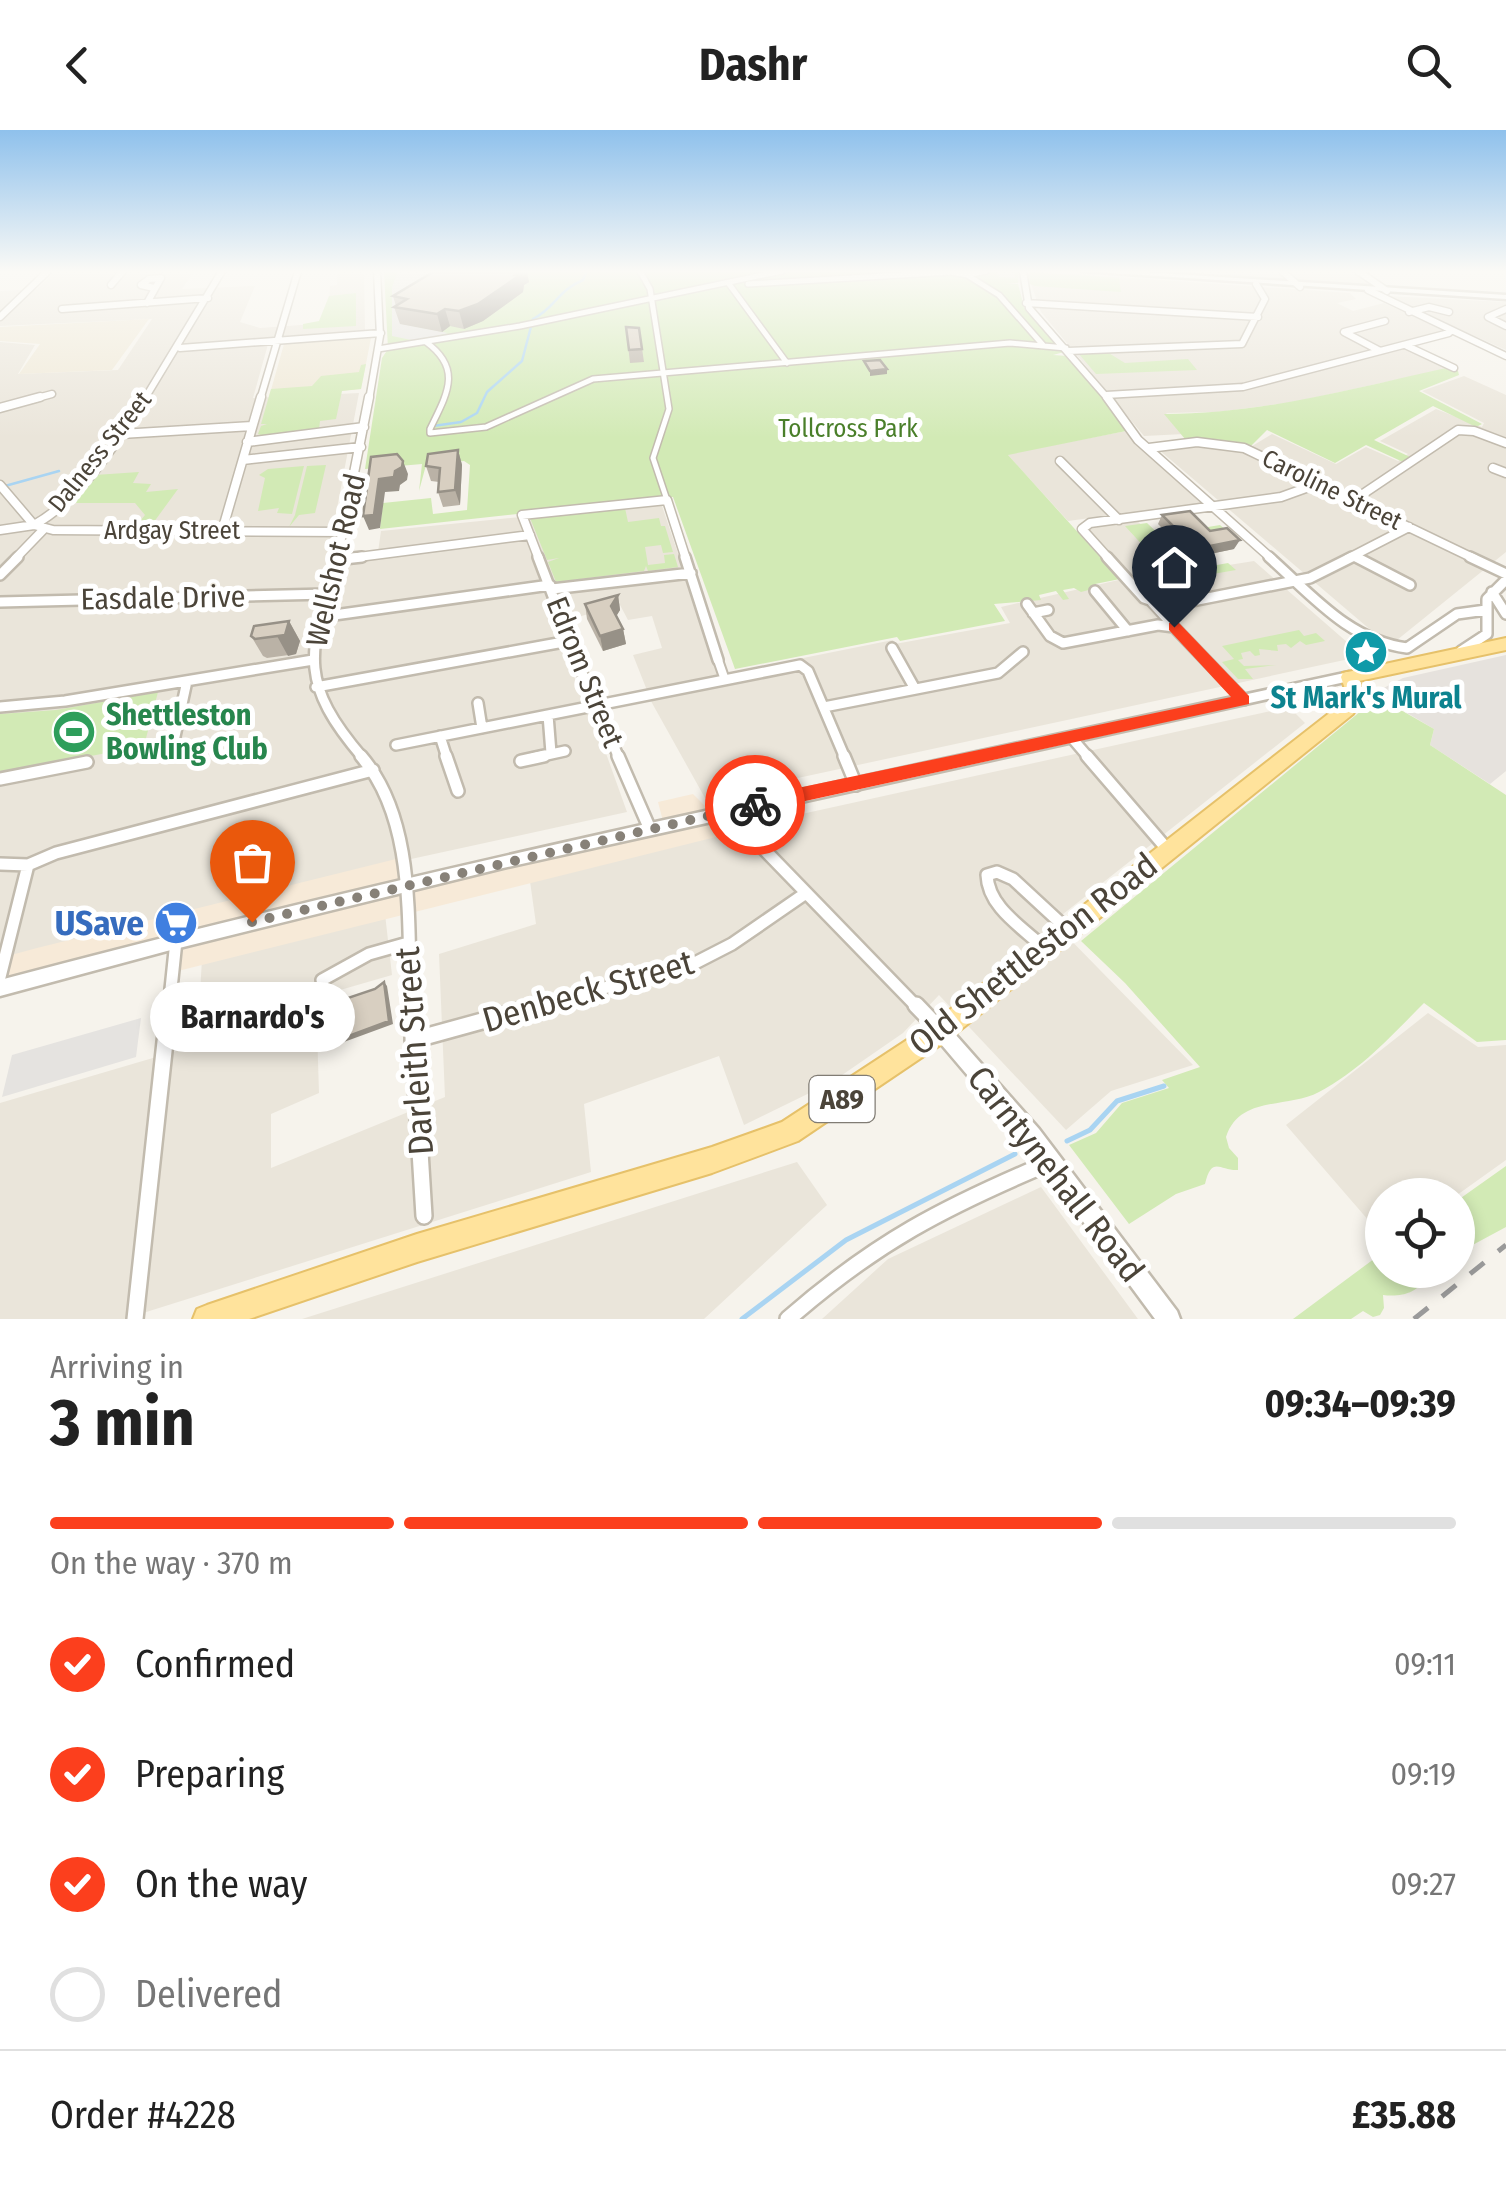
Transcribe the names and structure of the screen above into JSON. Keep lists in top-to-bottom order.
{
  "streets": {
    "main road": ["Old Shettleston Road", "A89"],
    "street": [
      "Dalness Street",
      "Caroline Street",
      "Ardgay Street",
      "Wellshot Road",
      "Easdale Drive",
      "Edrom Street",
      "Denbeck Street",
      "Darleith Street",
      "Carntynehall Road"
    ]
  },
  "crossings": [
    ["Dalness Street", "Ardgay Street"],
    ["Ardgay Street", "Wellshot Road"],
    ["Wellshot Road", "Easdale Drive"],
    ["Wellshot Road", "Darleith Street"],
    ["Old Shettleston Road", "Carntynehall Road"],
    ["Denbeck Street", "Darleith Street"]
  ],
  "parks": ["Tollcross Park"],
  "places": {
    "place": ["St Mark's Mural"],
    "sports": ["Shettleston Bowling Club"],
    "other": ["Barnardo's"],
    "supermarket": ["USave"]
  },
  "page": {
    "header": "Dashr",
    "bubble": "Barnardo's",
    "heading": ["3 min", "Arriving in", "09:34–09:39"],
    "panel": ["Order #4228", "£35.88"],
    "bar": "On the way · 370 m",
    "list": [
      ["Confirmed", "09:11"],
      ["Preparing", "09:19"],
      ["On the way", "09:27"],
      "Delivered"
    ]
  }
}
